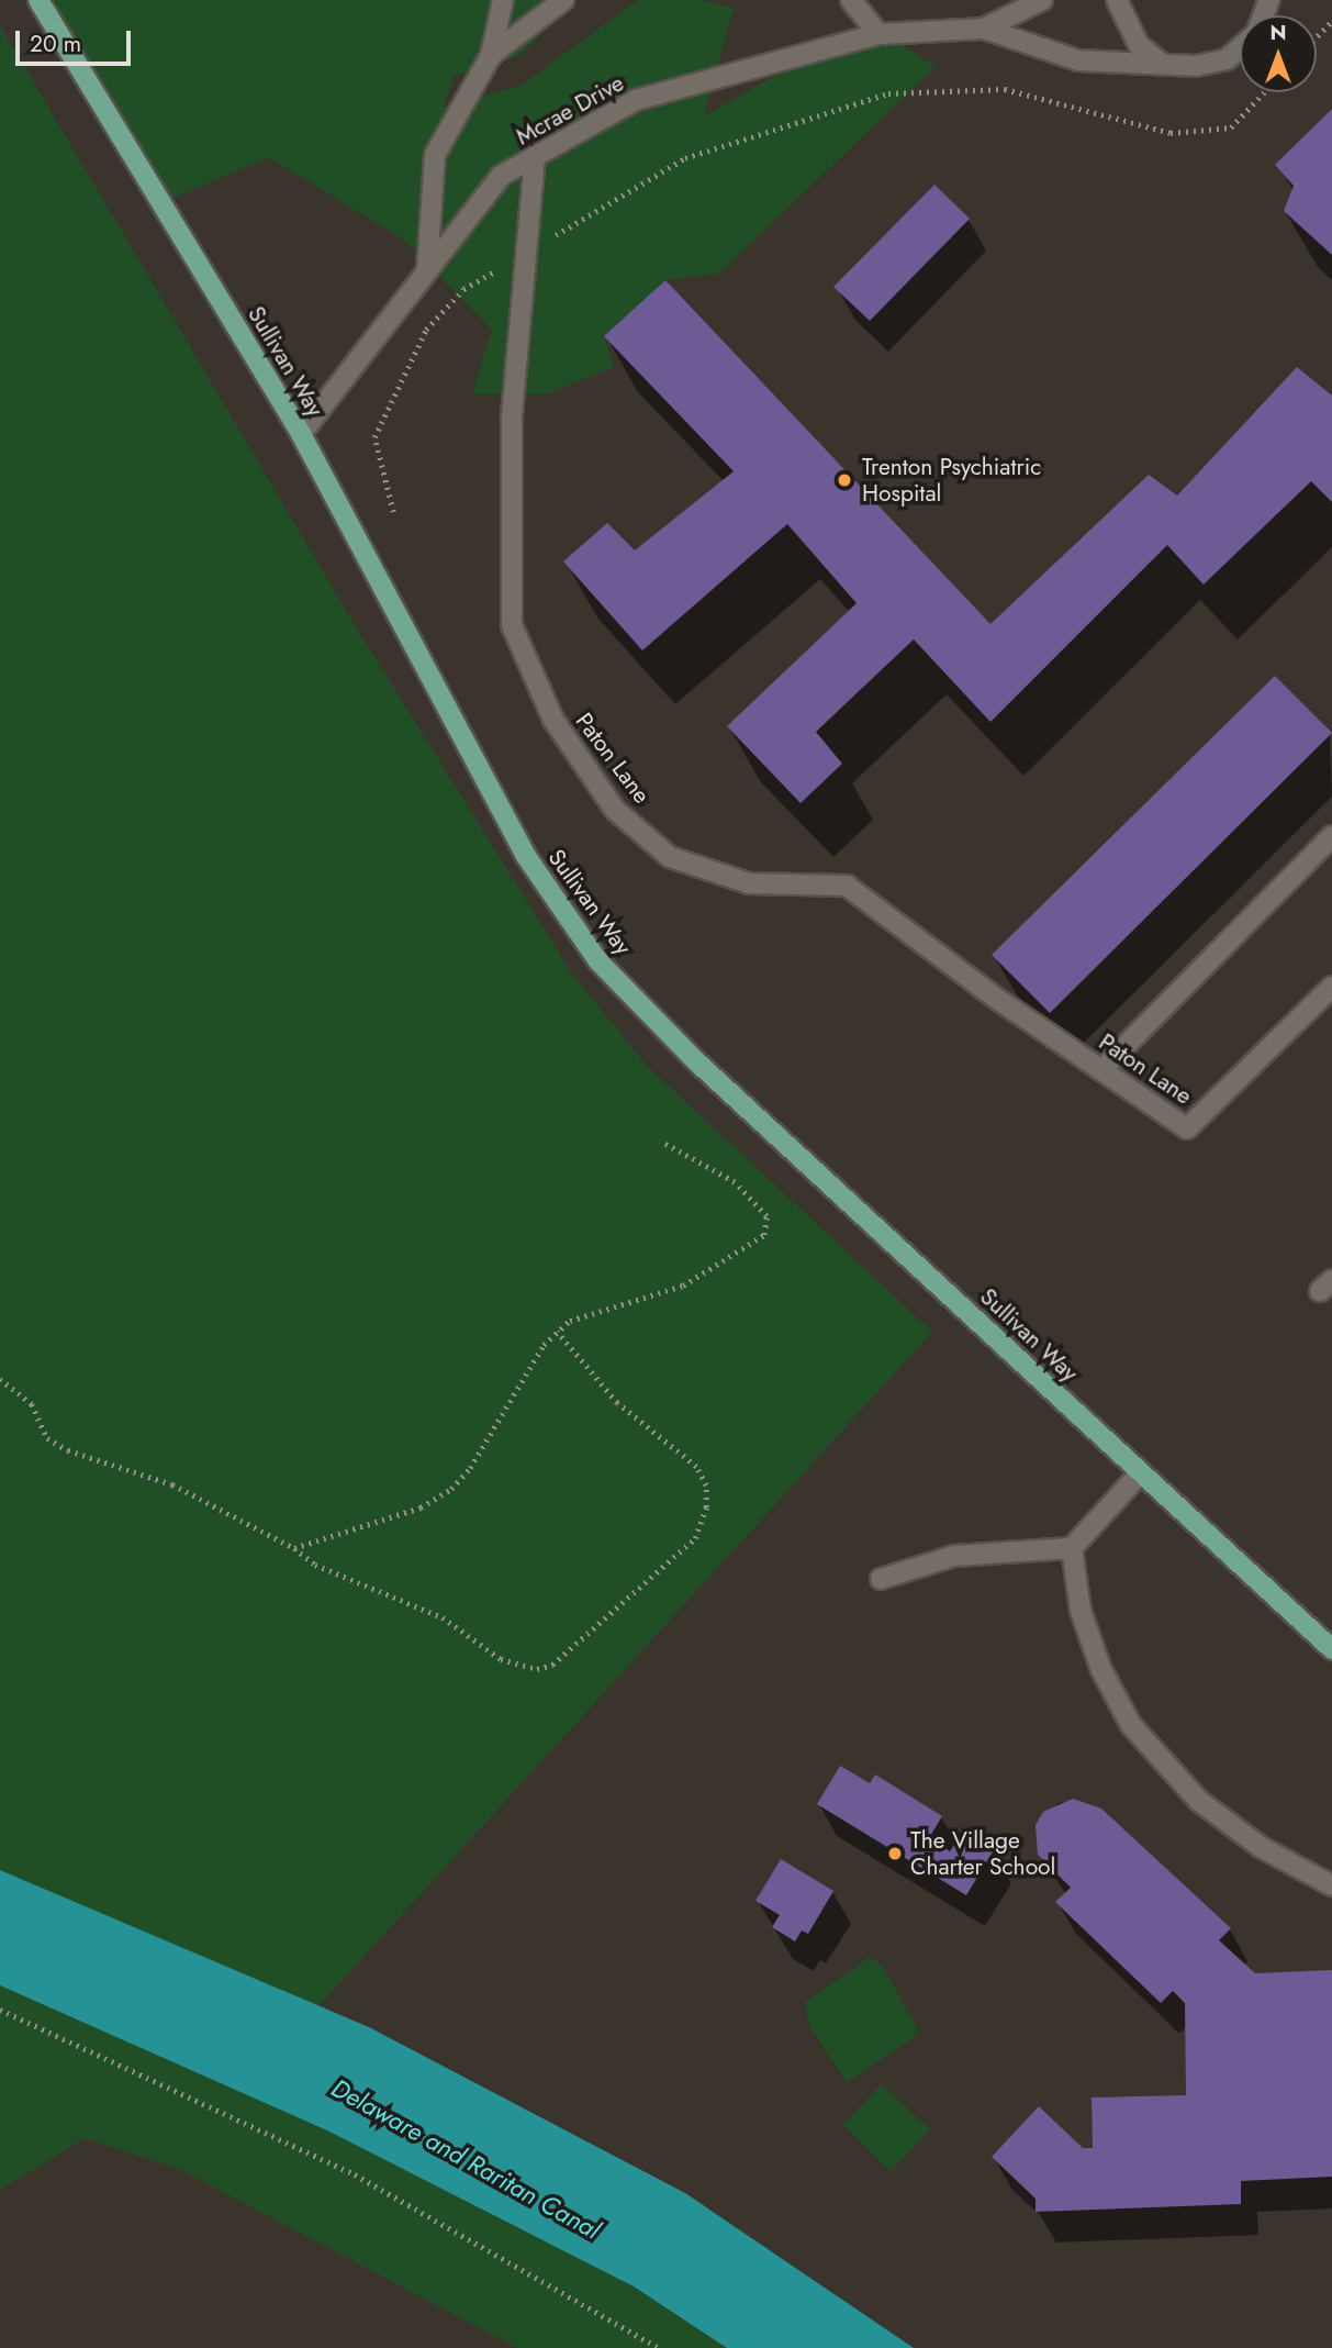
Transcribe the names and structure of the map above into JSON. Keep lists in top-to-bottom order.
{
  "streets": {
    "main road": ["Sullivan Way"],
    "lane": ["Mcrae Drive", "Paton Lane"]
  },
  "crossings": [
    ["Mcrae Drive", "Sullivan Way"],
    ["Mcrae Drive", "Paton Lane"]
  ],
  "water": ["Delaware and Raritan Canal"],
  "places": ["Trenton Psychiatric Hospital", "The Village Charter School"],
  "scale_bar": "20 m",
  "north": "top"
}
